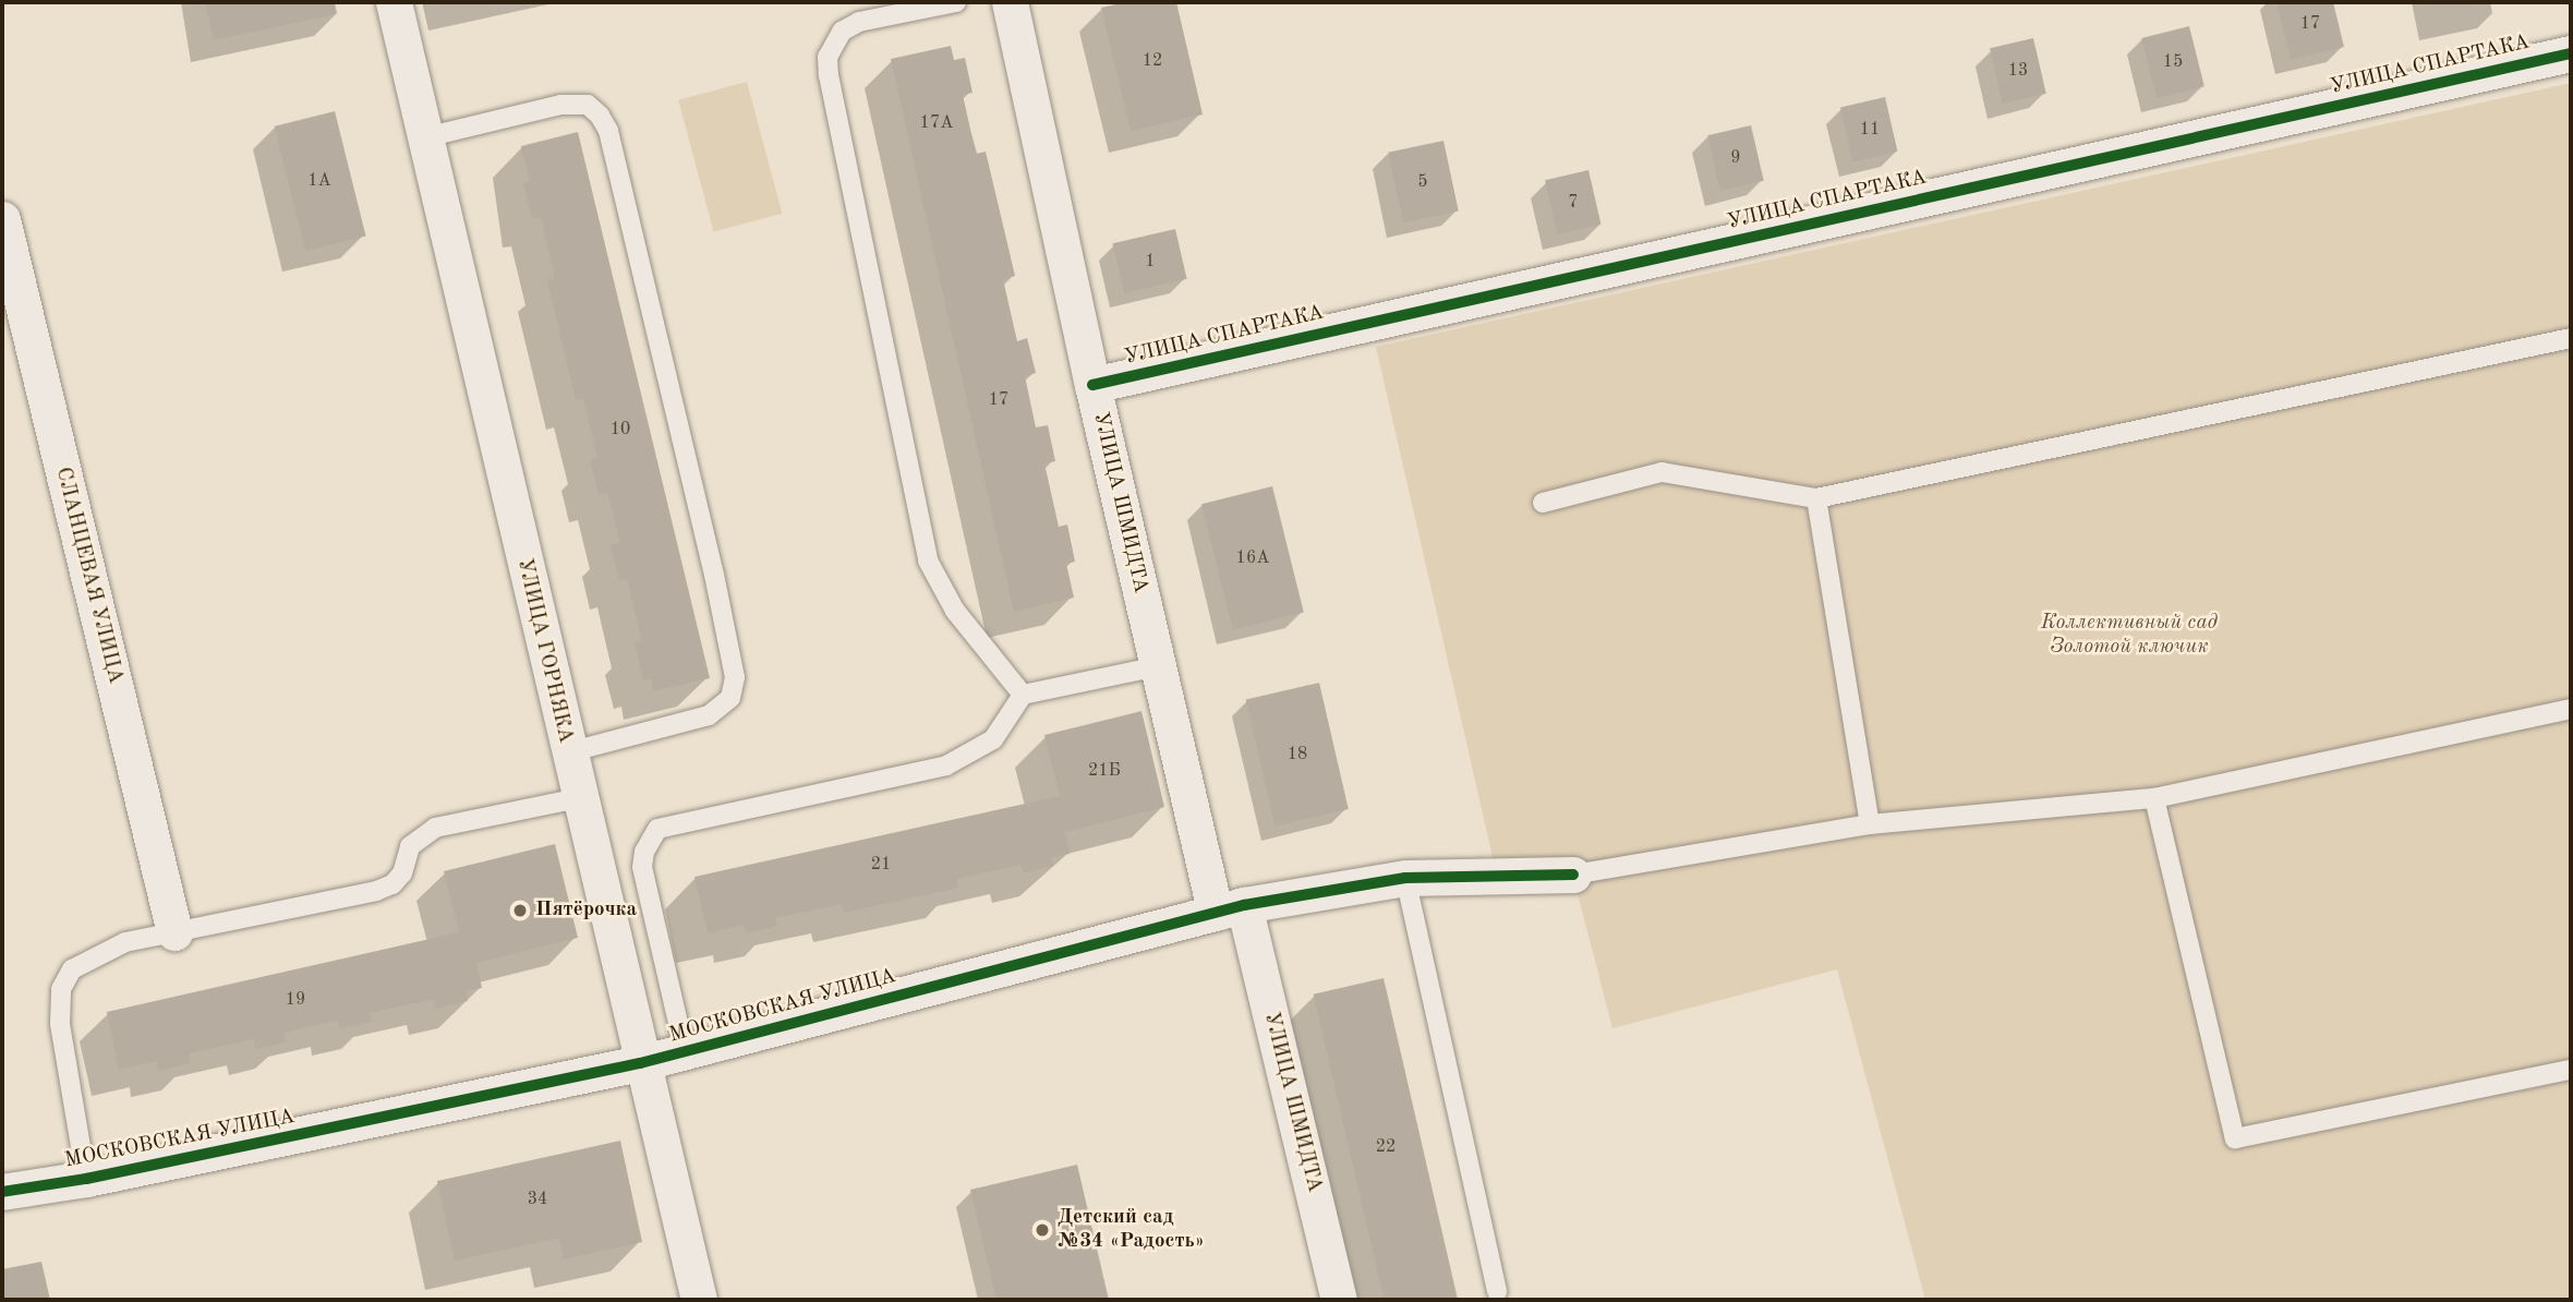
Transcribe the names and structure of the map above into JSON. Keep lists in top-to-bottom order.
{
  "streets": {
    "street": [
      "УЛИЦА СПАРТАКА",
      "УЛИЦА ШМИДТА",
      "СЛАНЦЕВАЯ УЛИЦА",
      "УЛИЦА ГОРНЯКА",
      "МОСКОВСКАЯ УЛИЦА"
    ]
  },
  "crossings": [
    ["УЛИЦА СПАРТАКА", "УЛИЦА ШМИДТА"],
    ["УЛИЦА ШМИДТА", "МОСКОВСКАЯ УЛИЦА"],
    ["УЛИЦА ГОРНЯКА", "МОСКОВСКАЯ УЛИЦА"]
  ],
  "parks": ["Коллективный сад Золотой ключик"],
  "places": ["Пятёрочка", "Детский сад №34 «Радость»"],
  "house_numbers": [
    "17",
    "12",
    "15",
    "13",
    "17А",
    "11",
    "9",
    "1А",
    "5",
    "7",
    "1",
    "17",
    "10",
    "16А",
    "18",
    "21Б",
    "21",
    "19",
    "22",
    "34"
  ]
}
